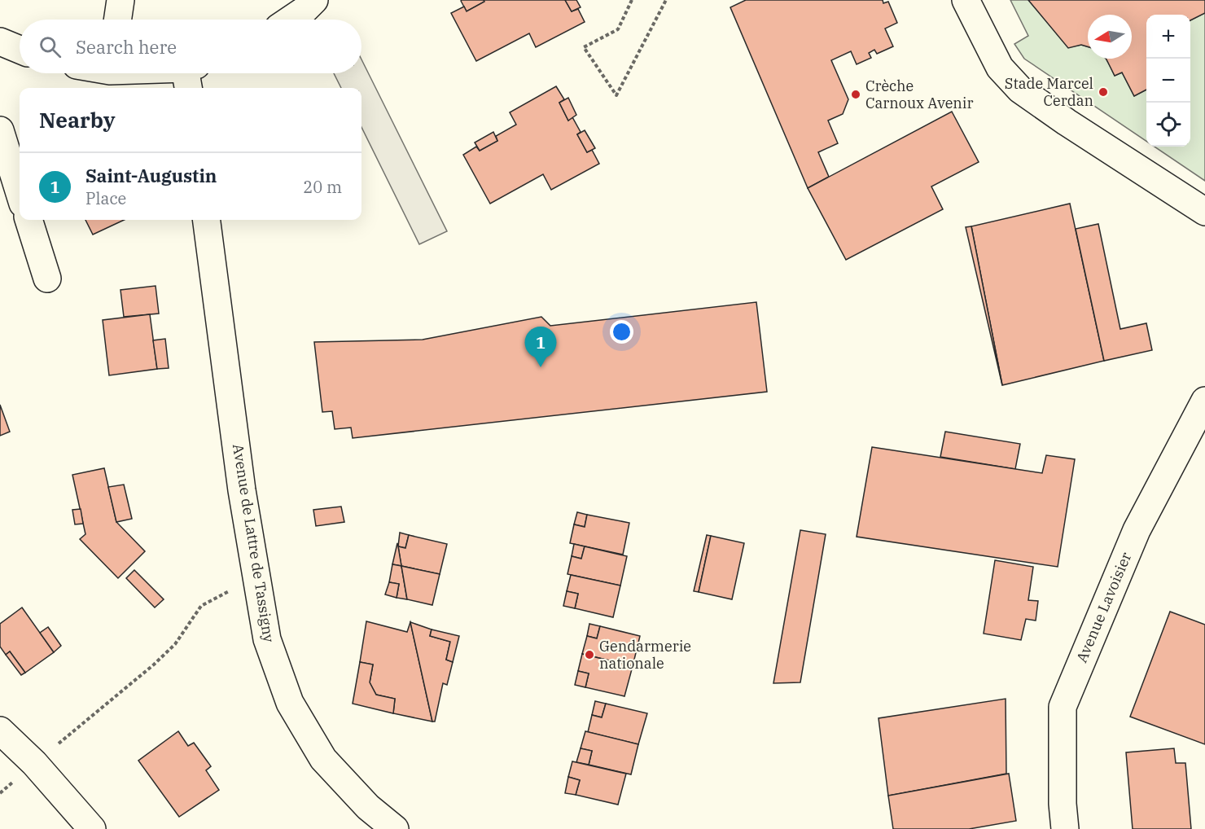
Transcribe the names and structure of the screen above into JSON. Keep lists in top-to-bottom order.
{
  "streets": {
    "street": ["Avenue de Lattre de Tassigny", "Avenue Lavoisier"]
  },
  "places": ["Stade Marcel Cerdan", "Crèche Carnoux Avenir", "Gendarmerie nationale"],
  "north": "left",
  "page": {
    "map_buttons": ["+", "−"],
    "search": "Search here",
    "heading": "Nearby",
    "list": [
      {
        "mark": "1",
        "name": "Saint-Augustin",
        "note": "Place",
        "value": "20 m"
      }
    ],
    "pins": "1"
  }
}
